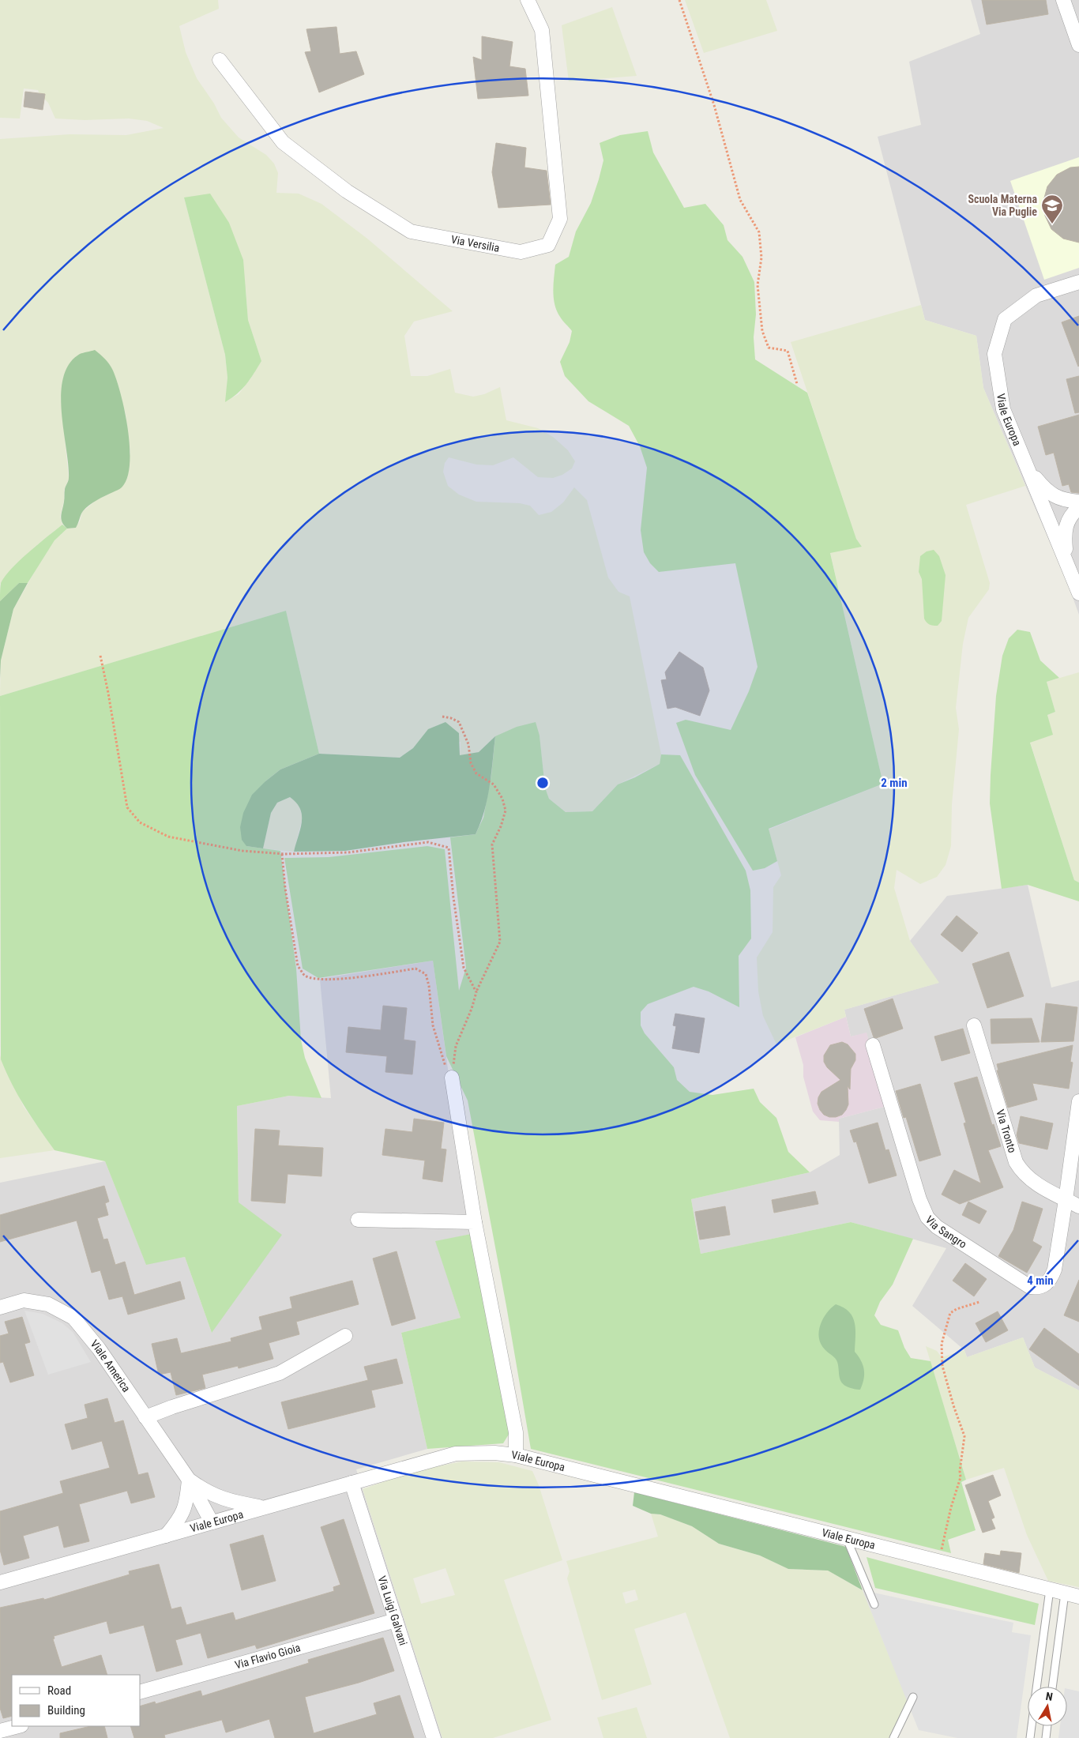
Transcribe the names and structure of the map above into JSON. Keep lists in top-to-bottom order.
{
  "streets": {
    "street": [
      "Via Versilia",
      "Viale Europa",
      "Via Tronto",
      "Via Sangro",
      "Viale America",
      "Via Luigi Galvani",
      "Via Flavio Gioia"
    ]
  },
  "crossings": [
    ["Viale Europa", "Viale America"],
    ["Viale Europa", "Via Luigi Galvani"],
    ["Via Tronto", "Via Sangro"],
    ["Via Luigi Galvani", "Via Flavio Gioia"]
  ],
  "places": {
    "school or university": ["Scuola Materna Via Puglie"]
  },
  "legend": ["Road", "Building"],
  "north": "top",
  "rings": ["2 min", "4 min"]
}
